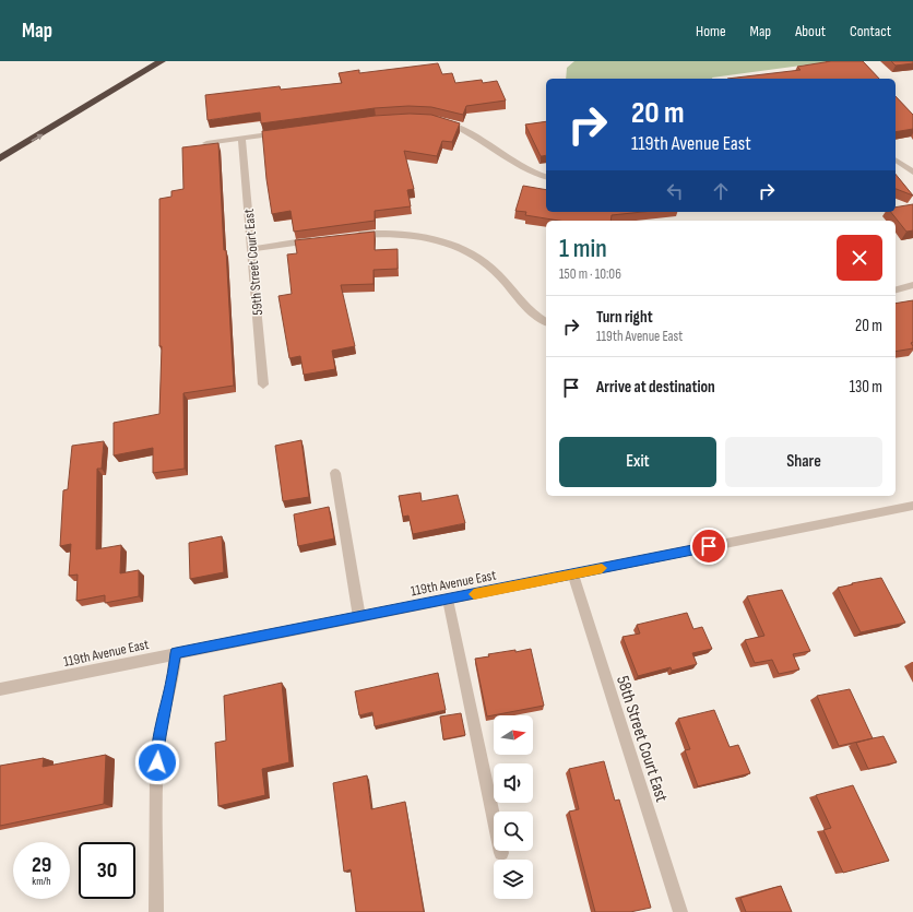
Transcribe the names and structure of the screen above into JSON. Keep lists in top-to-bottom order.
{
  "streets": {
    "street": ["59th Street Court East", "119th Avenue East", "58th Street Court East"]
  },
  "crossings": [
    ["119th Avenue East", "58th Street Court East"]
  ],
  "north": "right",
  "page": {
    "header": "Map",
    "nav": [
      "Home",
      "Map",
      "About",
      "Contact"
    ],
    "turn": ["20 m", "119th Avenue East"],
    "heading": ["1 min", "150 m · 10:06"],
    "list": [
      {
        "name": "Turn right",
        "note": "119th Avenue East",
        "value": "20 m"
      },
      {
        "name": "Arrive at destination",
        "value": "130 m"
      }
    ],
    "buttons": ["Exit", "Share"],
    "speed": "29 km/h",
    "limit": "30"
  }
}
